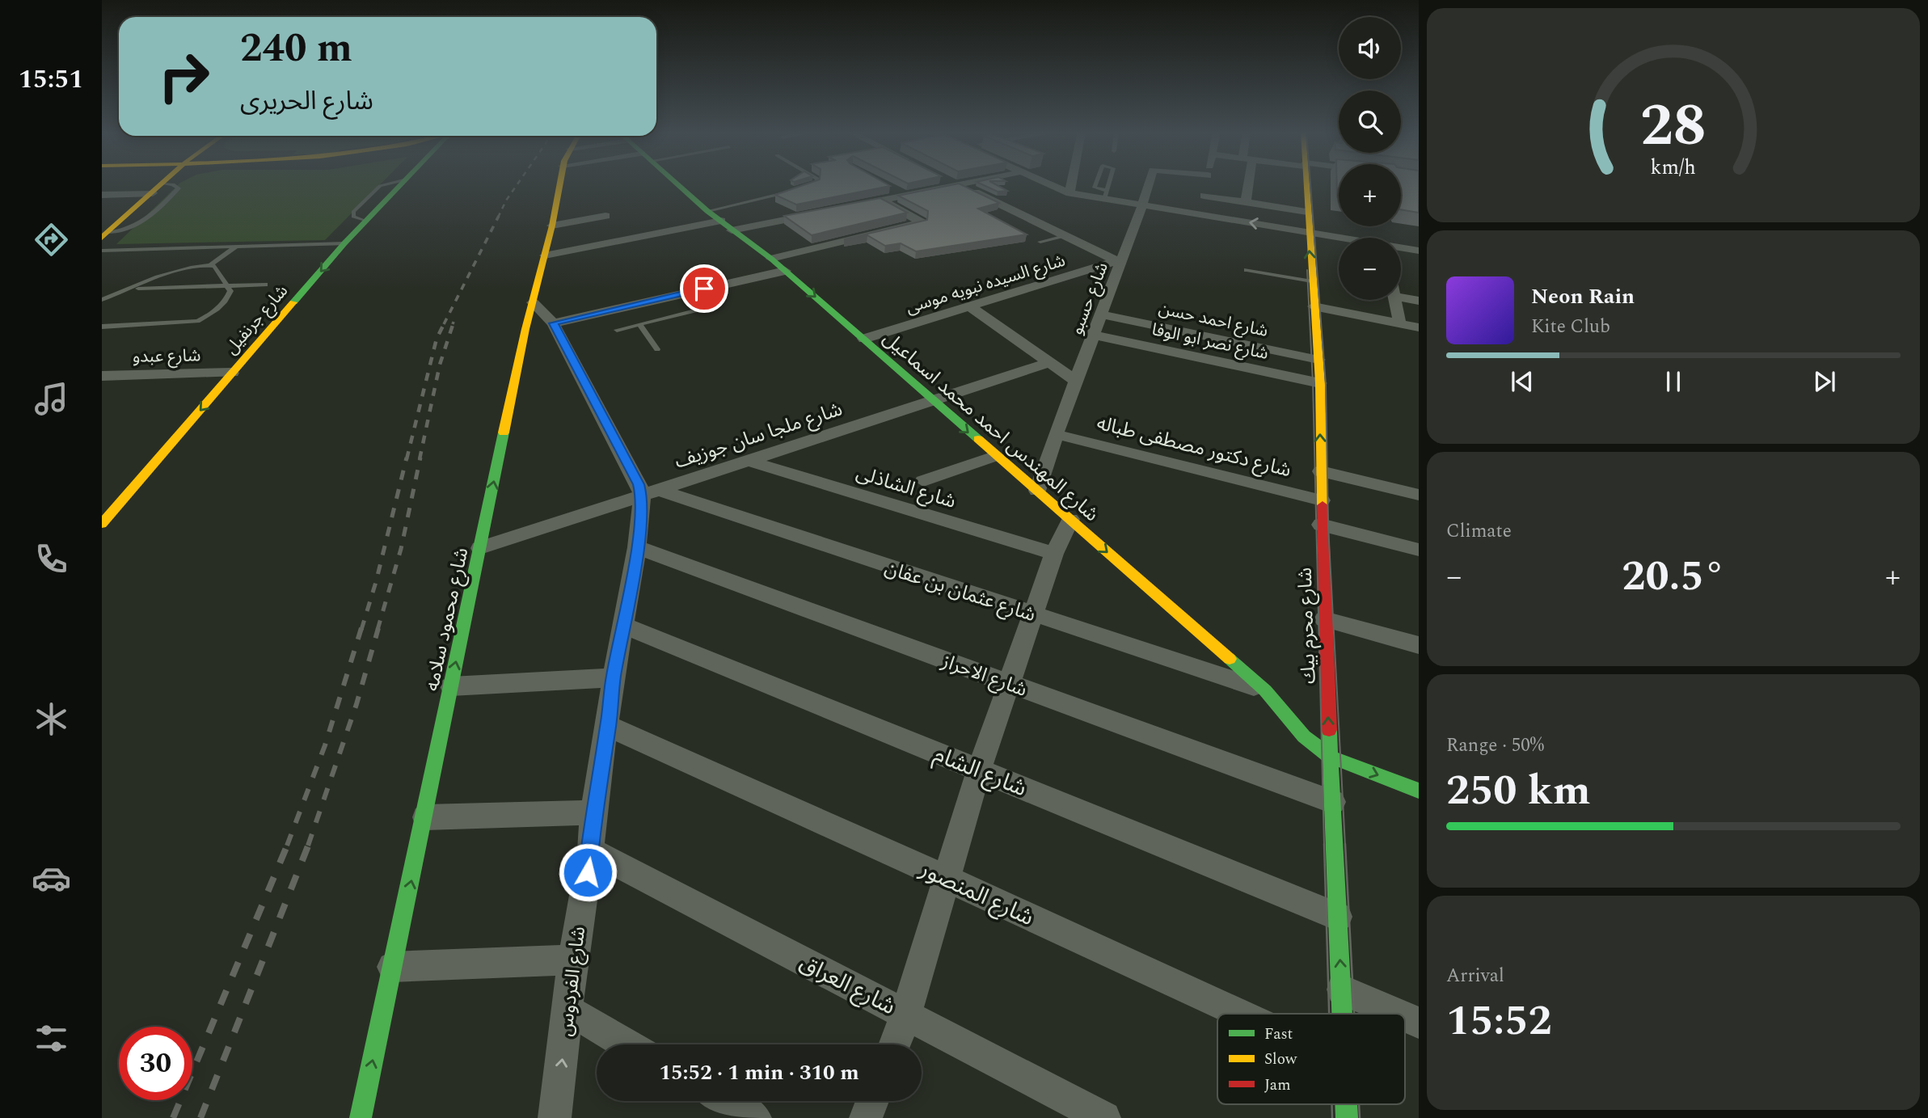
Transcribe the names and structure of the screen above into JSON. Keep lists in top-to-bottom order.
{
  "streets": {
    "street": [
      "شارع السيده نبويه موسى",
      "شارع حسبو",
      "شارع جرنفيل",
      "شارع احمد حسن",
      "شارع نصر ابو الوفا",
      "شارع عبدو",
      "شارع المهندس احمد محمد اسماعيل",
      "شارع ملجا سان جوزيف",
      "شارع دكتور مصطفى طباله",
      "شارع الشاذلى",
      "شارع عثمان بن عفان",
      "شارع محمود سلامه",
      "شارع محرم بيك",
      "شارع الاحراز",
      "شارع الشام",
      "شارع المنصور",
      "شارع الفردوس",
      "شارع العراق"
    ]
  },
  "crossings": [
    ["شارع السيده نبويه موسى", "شارع حسبو"],
    ["شارع السيده نبويه موسى", "شارع المهندس احمد محمد اسماعيل"],
    ["شارع حسبو", "شارع احمد حسن"],
    ["شارع حسبو", "شارع نصر ابو الوفا"],
    ["شارع حسبو", "شارع المهندس احمد محمد اسماعيل"],
    ["شارع حسبو", "شارع دكتور مصطفى طباله"],
    ["شارع جرنفيل", "شارع عبدو"],
    ["شارع احمد حسن", "شارع محرم بيك"],
    ["شارع نصر ابو الوفا", "شارع محرم بيك"],
    ["شارع المهندس احمد محمد اسماعيل", "شارع ملجا سان جوزيف"],
    ["شارع المهندس احمد محمد اسماعيل", "شارع عثمان بن عفان"],
    ["شارع المهندس احمد محمد اسماعيل", "شارع محرم بيك"],
    ["شارع ملجا سان جوزيف", "شارع الشاذلى"],
    ["شارع ملجا سان جوزيف", "شارع عثمان بن عفان"],
    ["شارع ملجا سان جوزيف", "شارع محمود سلامه"],
    ["شارع ملجا سان جوزيف", "شارع الفردوس"],
    ["شارع دكتور مصطفى طباله", "شارع محرم بيك"],
    ["شارع عثمان بن عفان", "شارع الفردوس"],
    ["شارع محمود سلامه", "شارع الفردوس"],
    ["شارع محرم بيك", "شارع الاحراز"],
    ["شارع محرم بيك", "شارع الشام"],
    ["شارع الاحراز", "شارع الفردوس"],
    ["شارع الشام", "شارع الفردوس"],
    ["شارع المنصور", "شارع الفردوس"],
    ["شارع الفردوس", "شارع العراق"]
  ],
  "one_way": [
    "شارع جرنفيل",
    "شارع المهندس احمد محمد اسماعيل",
    "شارع محمود سلامه",
    "شارع محرم بيك"
  ],
  "legend": ["Fast", "Slow", "Jam"],
  "page": {
    "tabs": "15:51",
    "map_buttons": ["+", "−"],
    "turn": ["240 m", "شارع الحريرى"],
    "song": ["Neon Rain", "Kite Club"],
    "tile": [
      "Climate",
      ["Range · 50%", "250 km"],
      ["Arrival", "15:52"]
    ],
    "heat": ["−", "20.5°", "+"],
    "limit": "30",
    "trip": "15:52 · 1 min · 310 m",
    "gauge": ["28", "km/h"]
  }
}
